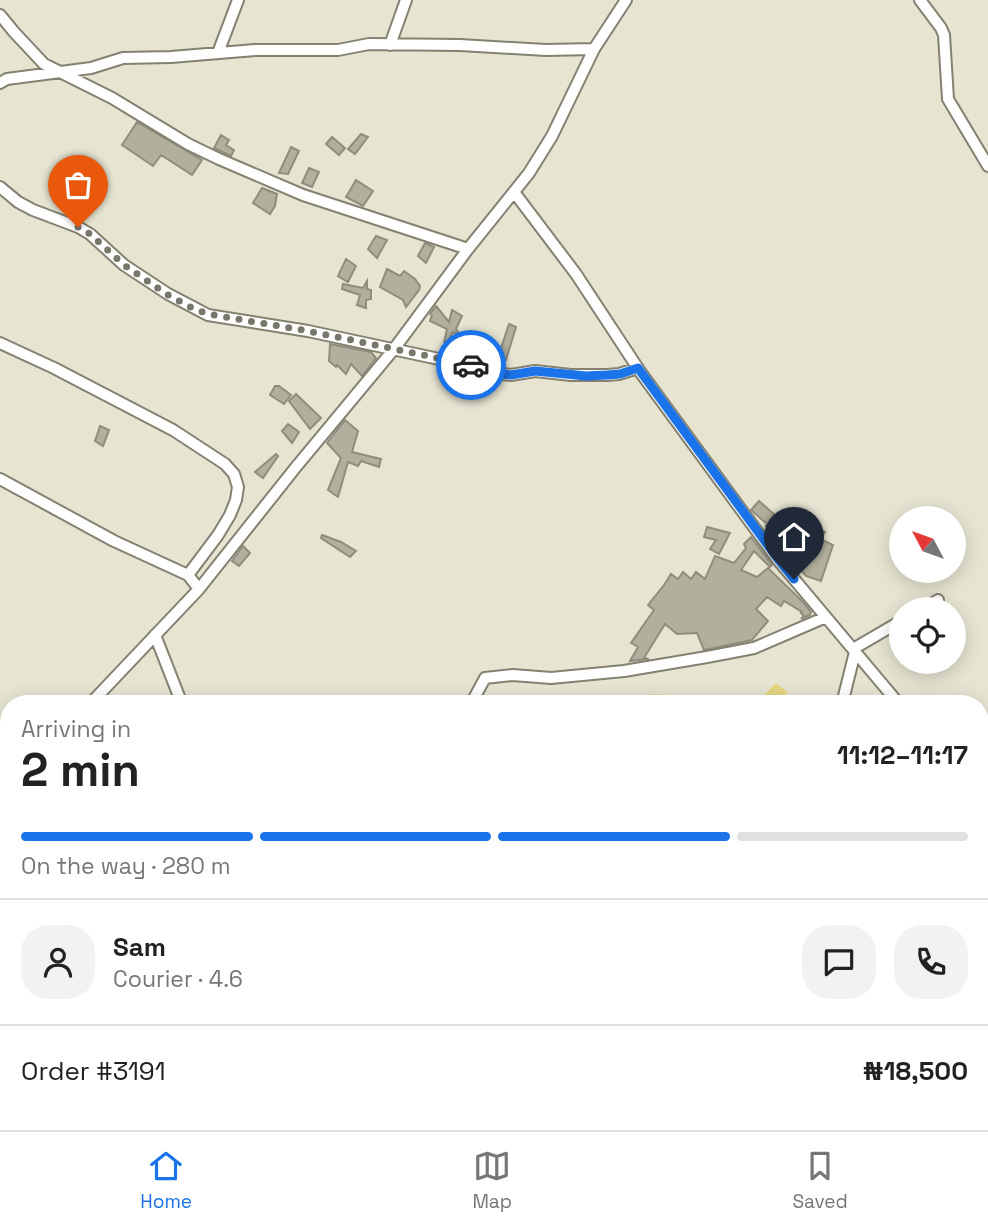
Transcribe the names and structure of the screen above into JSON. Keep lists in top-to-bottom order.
{
  "north": "top left",
  "page": {
    "heading": ["2 min", "Arriving in", "11:12–11:17"],
    "panel": [
      "Sam",
      "Courier · 4.6",
      "Order #3191",
      "₦18,500"
    ],
    "bar": "On the way · 280 m",
    "tabs": ["Home", "Map", "Saved"]
  }
}
